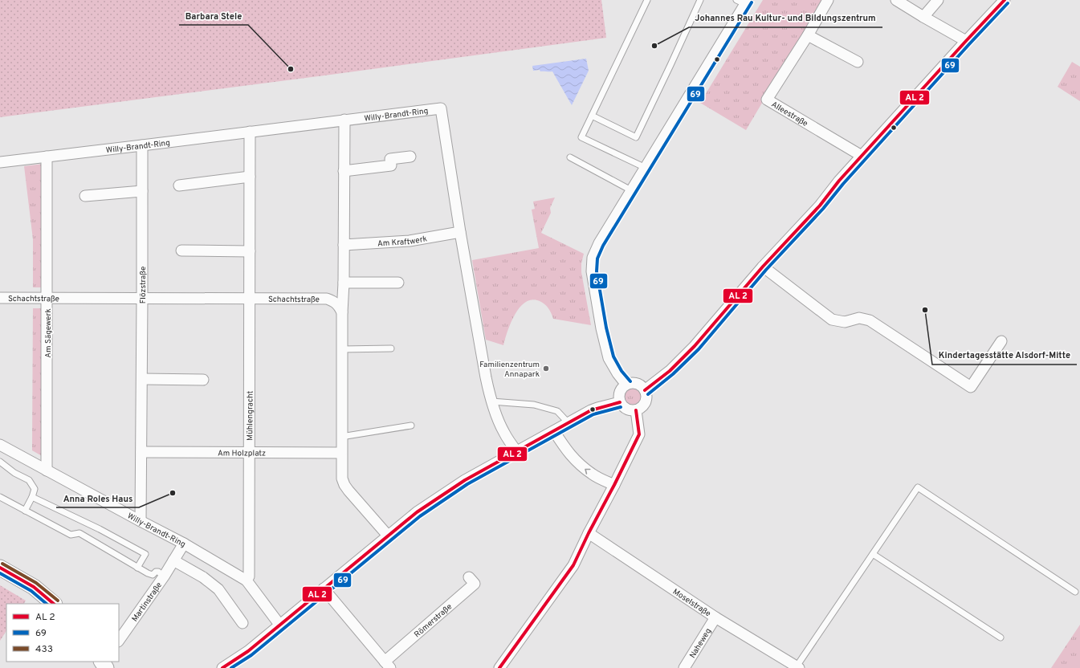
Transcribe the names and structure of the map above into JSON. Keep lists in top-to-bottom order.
{
  "streets": {
    "street": [
      "Willy-Brandt-Ring",
      "Alleestraße",
      "Am Kraftwerk",
      "Flözstraße",
      "Schachtstraße",
      "Am Sägewerk",
      "Mühlengracht",
      "Am Holzplatz",
      "Martinstraße",
      "Moselstraße",
      "Römerstraße",
      "Naheweg"
    ]
  },
  "crossings": [
    ["Willy-Brandt-Ring", "Am Kraftwerk"],
    ["Willy-Brandt-Ring", "Flözstraße"],
    ["Willy-Brandt-Ring", "Am Sägewerk"],
    ["Willy-Brandt-Ring", "Mühlengracht"],
    ["Willy-Brandt-Ring", "Martinstraße"],
    ["Flözstraße", "Schachtstraße"],
    ["Flözstraße", "Am Holzplatz"],
    ["Schachtstraße", "Am Sägewerk"],
    ["Schachtstraße", "Mühlengracht"],
    ["Mühlengracht", "Am Holzplatz"],
    ["Moselstraße", "Naheweg"]
  ],
  "places": [
    "Johannes Rau Kultur- und Bildungszentrum",
    "Barbara Stele",
    "Kindertagesstätte Alsdorf-Mitte",
    "Familienzentrum Annapark",
    "Anna Roles Haus"
  ],
  "lines": ["transit line 69", "transit line 433"],
  "legend": ["AL 2", "69", "433"]
}
